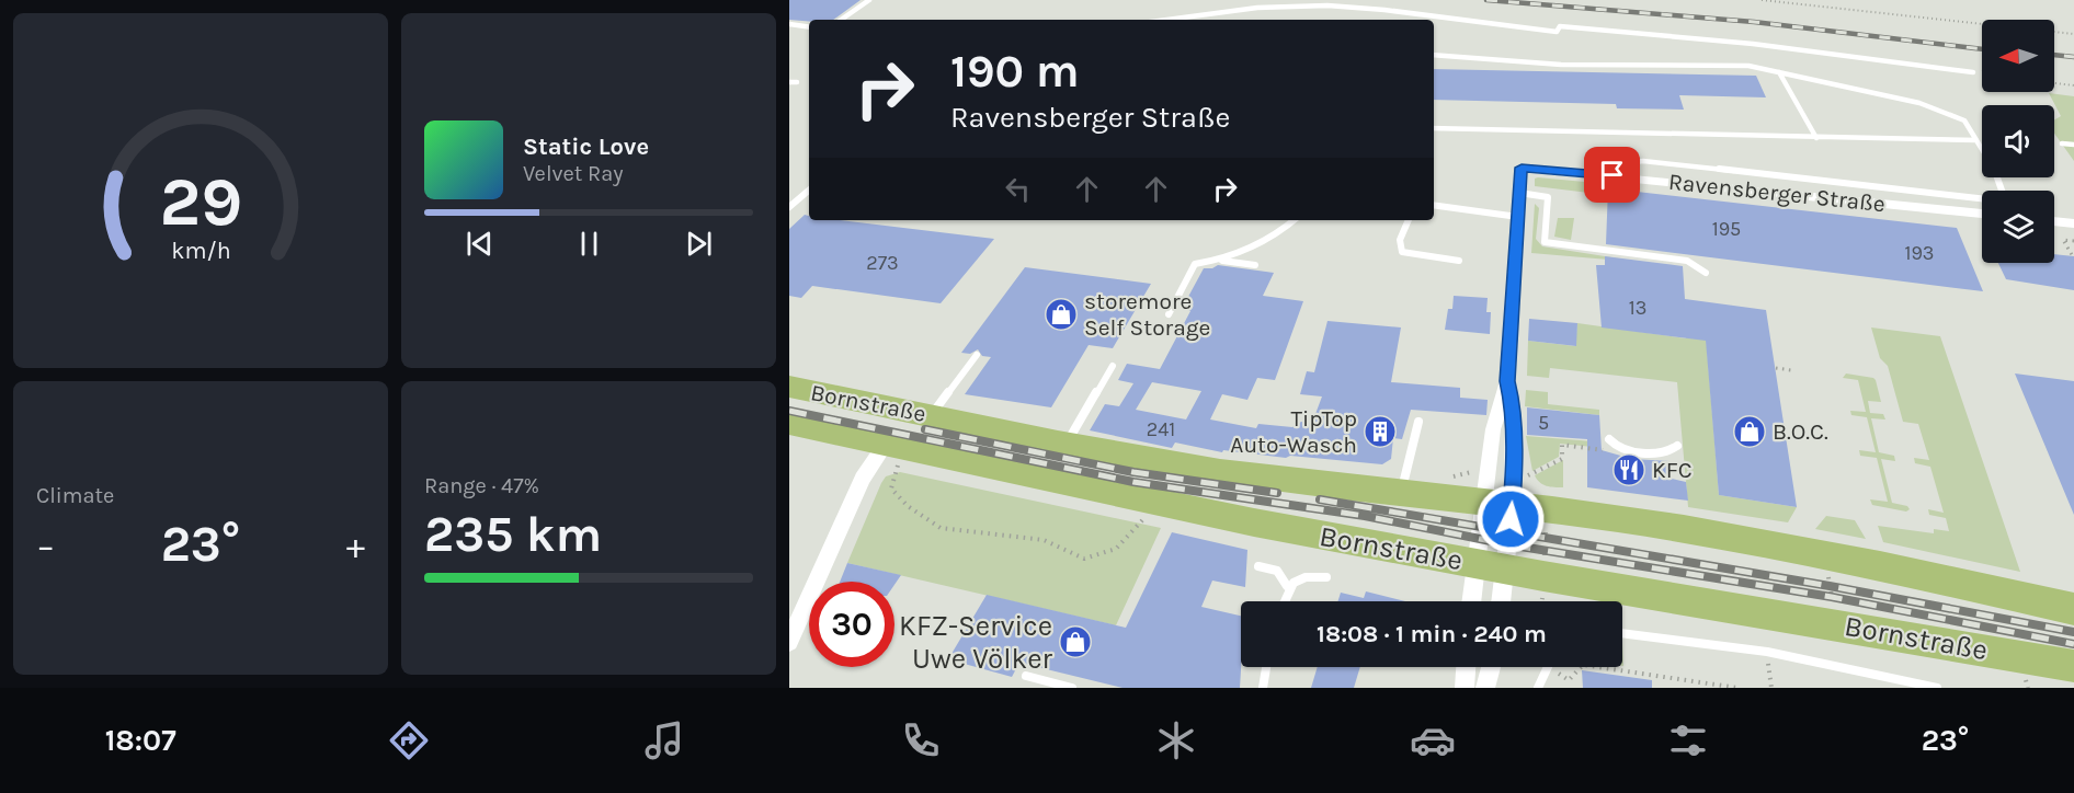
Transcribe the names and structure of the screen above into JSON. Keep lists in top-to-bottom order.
{
  "streets": {
    "main road": ["Bornstraße"],
    "street": ["Ravensberger Straße"]
  },
  "places": {
    "shop": ["storemore Self Storage", "B.O.C.", "KFZ-Service Uwe Völker"],
    "building": ["TipTop Auto-Wasch"],
    "restaurant": ["KFC"]
  },
  "house_numbers": [
    "195",
    "193",
    "273",
    "13",
    "5",
    "241"
  ],
  "north": "left",
  "page": {
    "turn": ["190 m", "Ravensberger Straße"],
    "song": ["Static Love", "Velvet Ray"],
    "tile": [
      "Climate",
      ["Range · 47%", "235 km"]
    ],
    "heat": ["−", "23°", "+"],
    "limit": "30",
    "trip": "18:08 · 1 min · 240 m",
    "tabs": ["18:07", "23°"],
    "gauge": ["29", "km/h"]
  }
}
